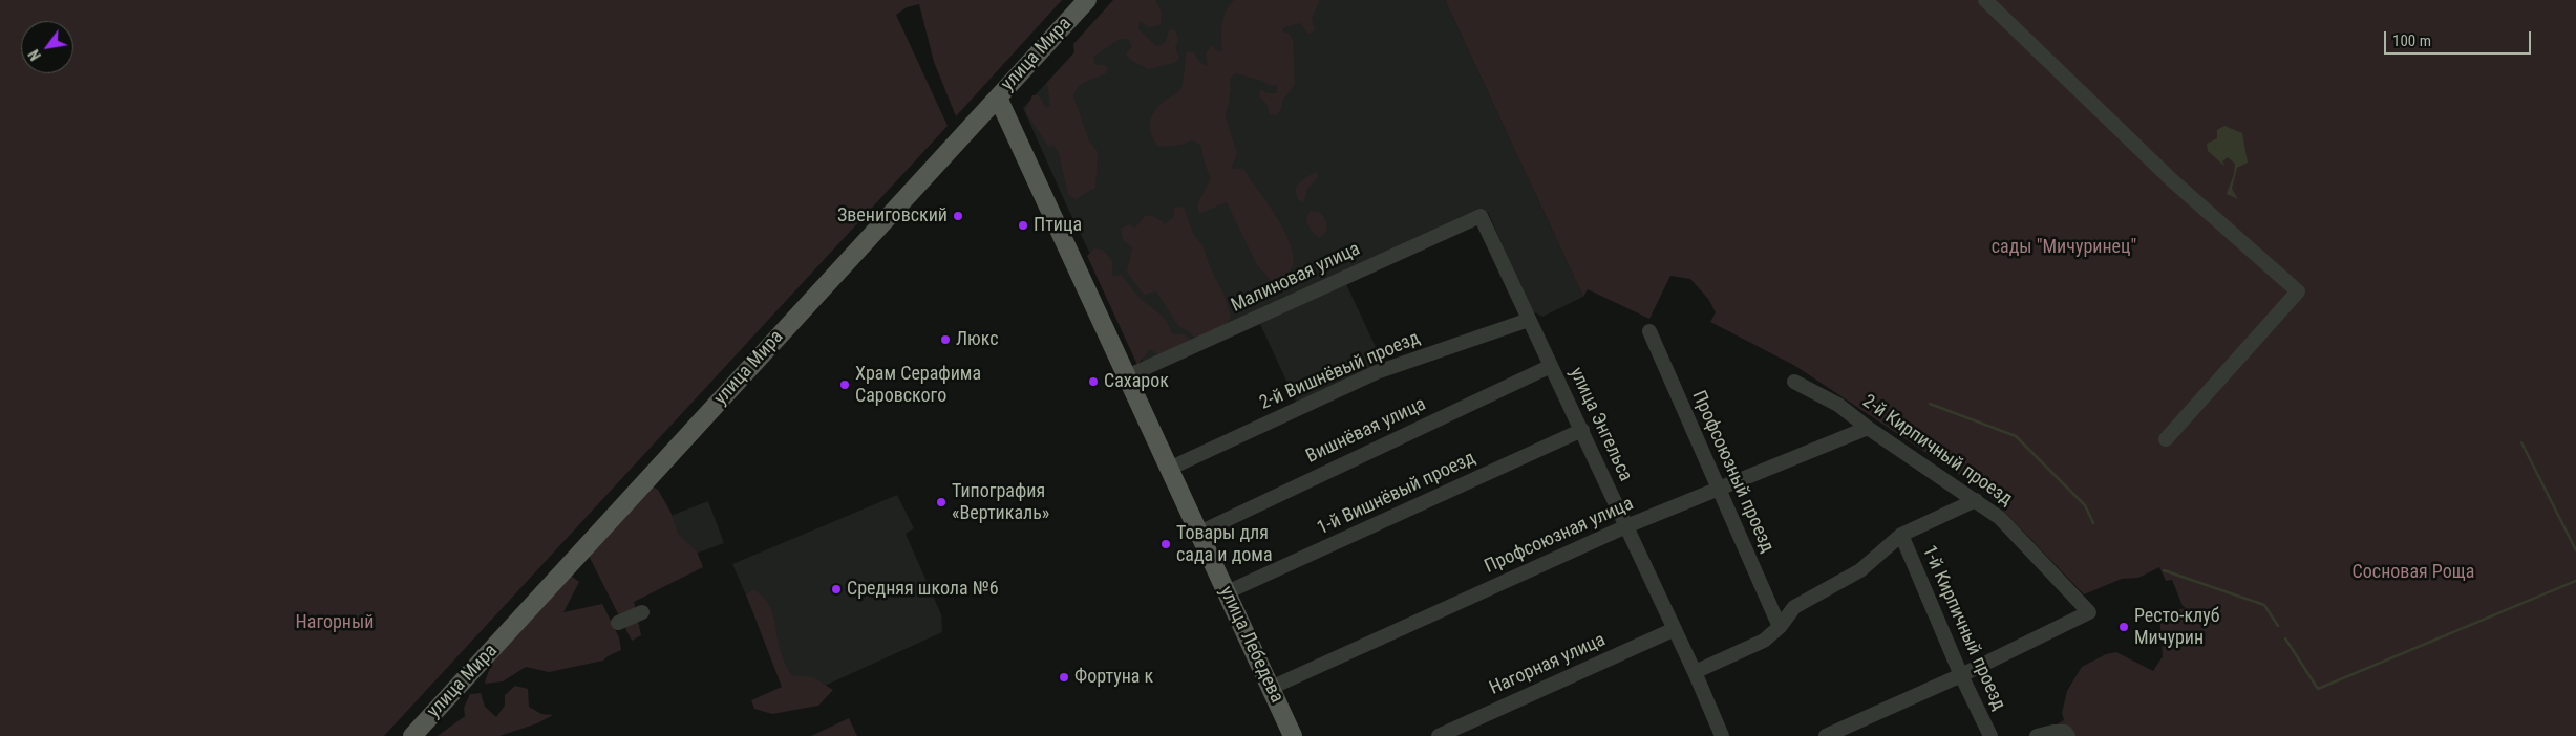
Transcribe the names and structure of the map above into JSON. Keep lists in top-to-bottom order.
{
  "streets": {
    "main road": ["улица Мира", "улица Лебедева"],
    "street": [
      "Малиновая улица",
      "2-й Вишнёвый проезд",
      "улица Энгельса",
      "Вишнёвая улица",
      "2-й Кирпичный проезд",
      "Профсоюзный проезд",
      "1-й Вишнёвый проезд",
      "Профсоюзная улица",
      "1-й Кирпичный проезд",
      "Нагорная улица"
    ]
  },
  "crossings": [
    ["улица Мира", "улица Лебедева"],
    ["Малиновая улица", "улица Энгельса"],
    ["Малиновая улица", "улица Лебедева"],
    ["2-й Вишнёвый проезд", "улица Энгельса"],
    ["2-й Вишнёвый проезд", "улица Лебедева"],
    ["улица Энгельса", "Вишнёвая улица"],
    ["улица Энгельса", "1-й Вишнёвый проезд"],
    ["улица Энгельса", "Профсоюзная улица"],
    ["улица Энгельса", "Нагорная улица"],
    ["Вишнёвая улица", "улица Лебедева"],
    ["2-й Кирпичный проезд", "Профсоюзная улица"],
    ["2-й Кирпичный проезд", "1-й Кирпичный проезд"],
    ["Профсоюзный проезд", "Профсоюзная улица"],
    ["1-й Вишнёвый проезд", "улица Лебедева"],
    ["Профсоюзная улица", "улица Лебедева"]
  ],
  "parks": ["сады \"Мичуринец\"", "Сосновая Роща", "Нагорный"],
  "places": [
    "Звениговский",
    "Птица",
    "Люкс",
    "Сахарок",
    "Храм Серафима Саровского",
    "Типография «Вертикаль»",
    "Товары для сада и дома",
    "Средняя школа №6",
    "Ресто-клуб Мичурин",
    "Фортуна к"
  ],
  "scale_bar": "100 m",
  "north": "bottom left"
}
